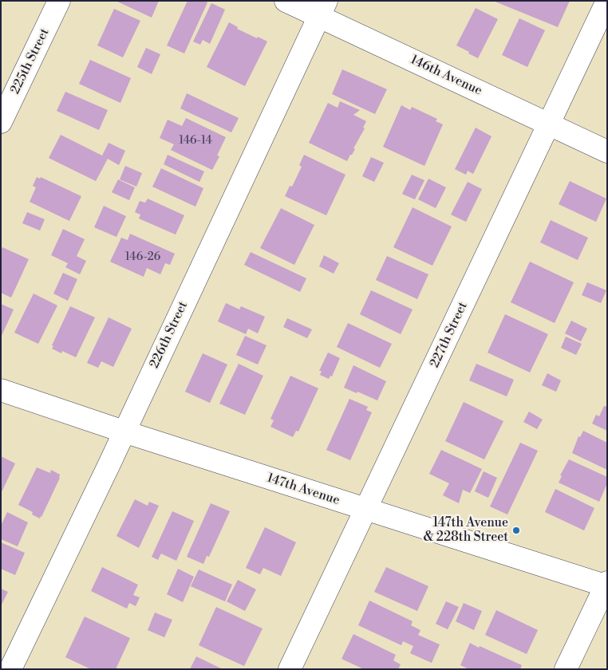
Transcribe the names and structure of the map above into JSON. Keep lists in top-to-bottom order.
{
  "streets": {
    "street": [
      "225th Street",
      "146th Avenue",
      "226th Street",
      "227th Street",
      "147th Avenue"
    ]
  },
  "crossings": [
    ["146th Avenue", "226th Street"],
    ["146th Avenue", "227th Street"],
    ["226th Street", "147th Avenue"],
    ["227th Street", "147th Avenue"]
  ],
  "places": ["147th Avenue & 228th Street"],
  "house_numbers": ["146-14", "146-26"]
}
